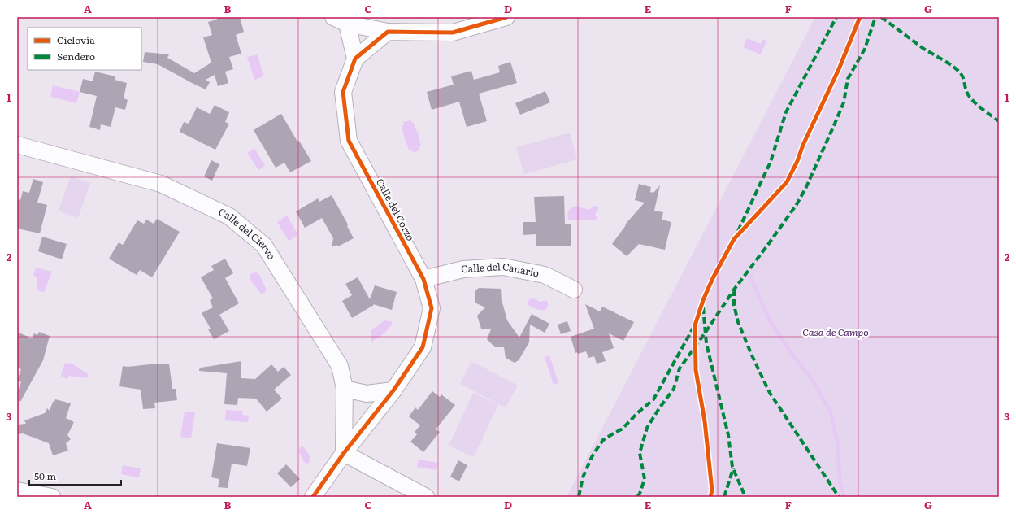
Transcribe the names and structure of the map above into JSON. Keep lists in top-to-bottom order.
{
  "streets": {
    "street": ["Calle del Corzo", "Calle del Ciervo", "Calle del Canario"]
  },
  "crossings": [
    ["Calle del Corzo", "Calle del Ciervo"],
    ["Calle del Corzo", "Calle del Canario"]
  ],
  "parks": ["Casa de Campo"],
  "legend": ["Ciclovía", "Sendero"],
  "scale_bar": "50 m",
  "grid": {
    "columns": [
      "A",
      "B",
      "C",
      "D",
      "E",
      "F",
      "G"
    ],
    "rows": ["1", "2", "3"]
  }
}
